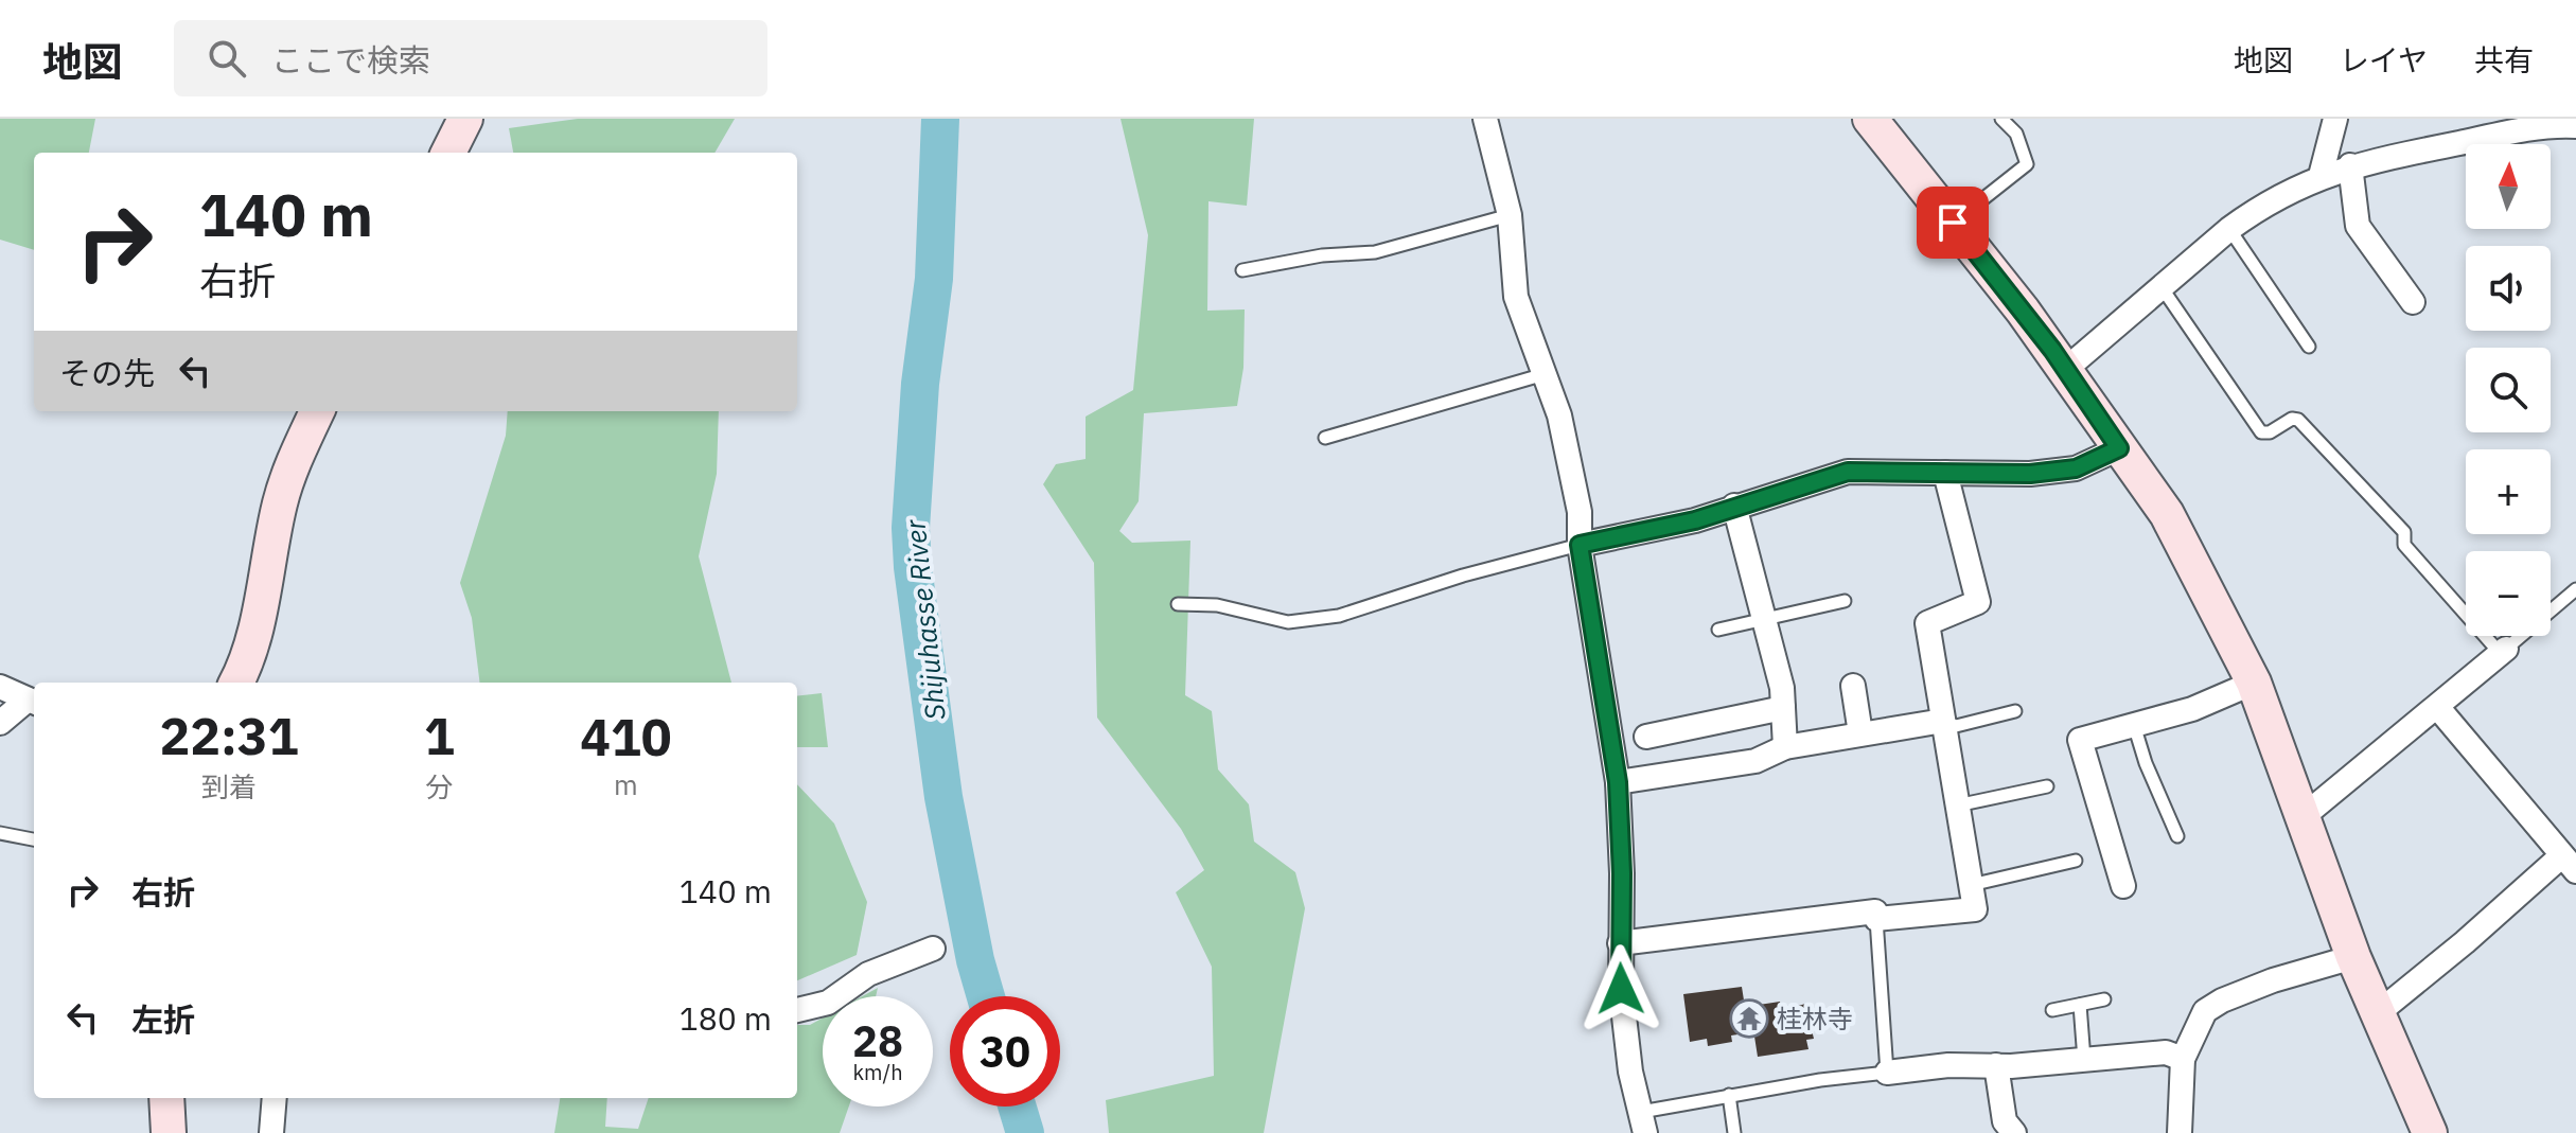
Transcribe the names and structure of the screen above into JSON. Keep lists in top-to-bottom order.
{
  "water": ["Shijuhasse River"],
  "places": {
    "temple": ["桂林寺"]
  },
  "north": "top",
  "page": {
    "header": "地図",
    "search": "ここで検索",
    "nav": ["地図", "レイヤ", "共有"],
    "map_buttons": ["+", "−"],
    "turn": ["140 m", "右折"],
    "then": "その先",
    "eta": [
      "22:31",
      "到着",
      "1",
      "分",
      "410",
      "m"
    ],
    "list": [
      {
        "name": "右折",
        "value": "140 m"
      },
      {
        "name": "左折",
        "value": "180 m"
      }
    ],
    "speed": "28 km/h",
    "limit": "30"
  }
}
